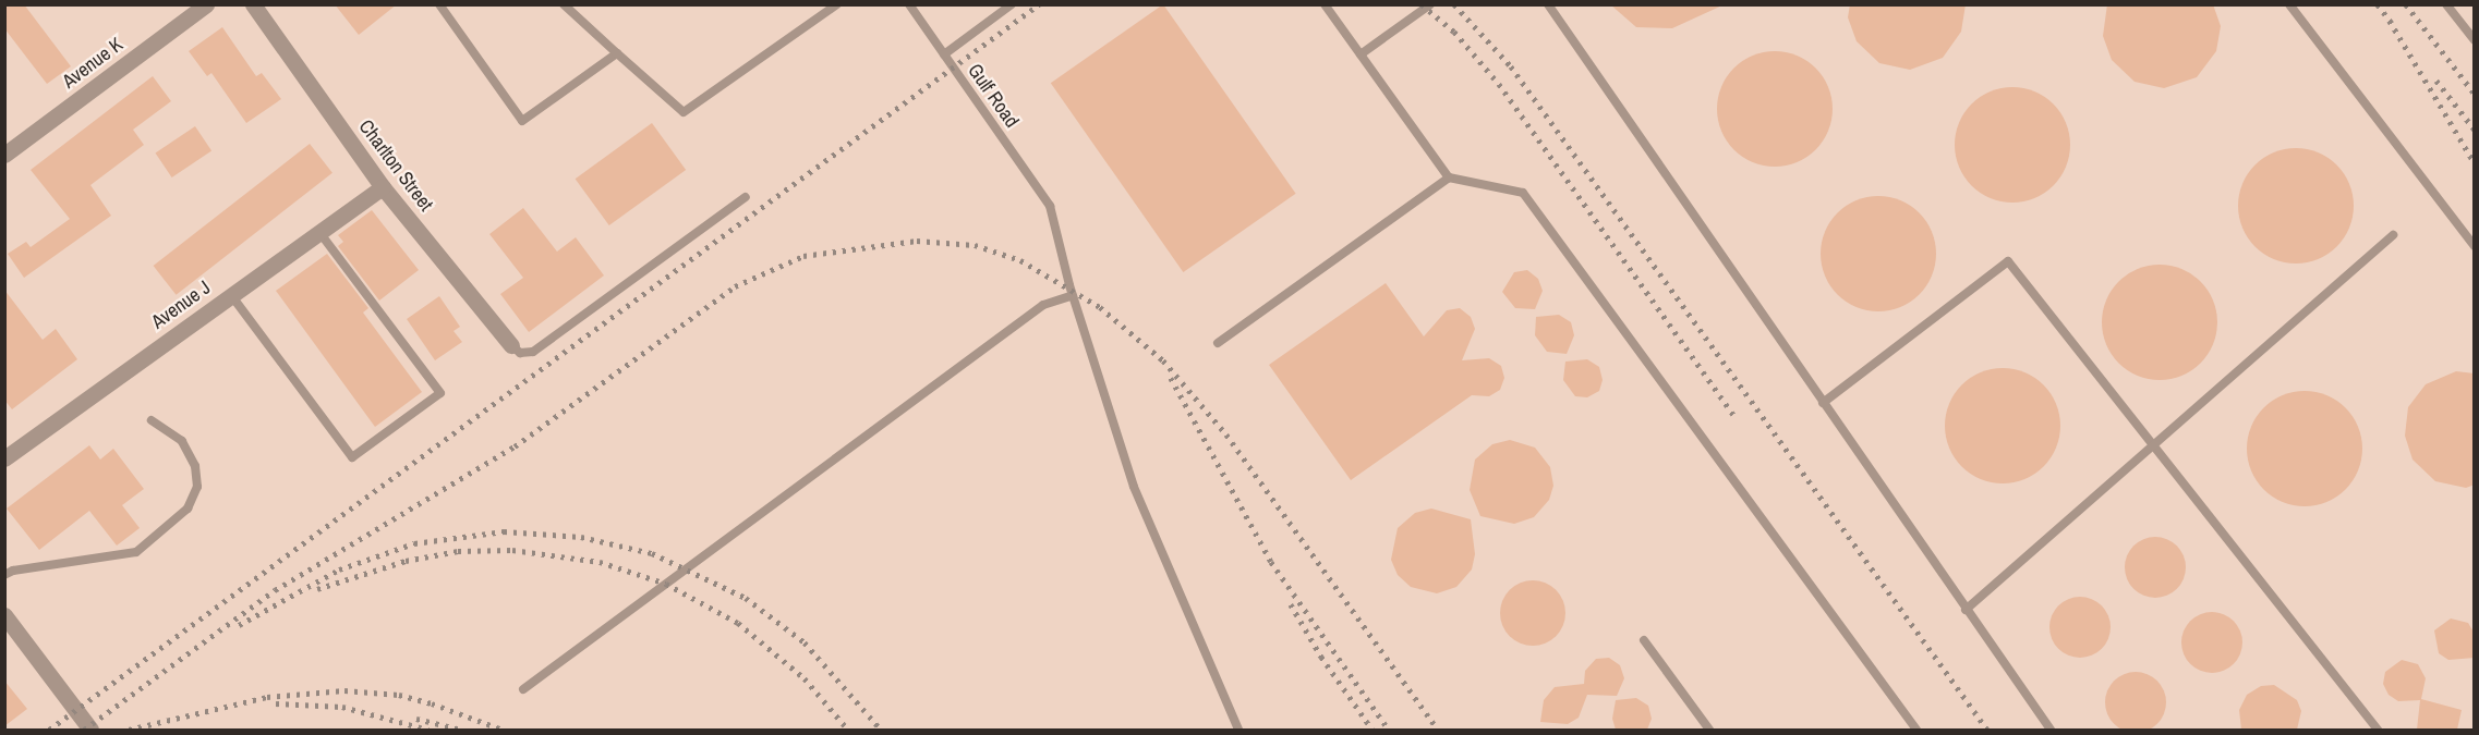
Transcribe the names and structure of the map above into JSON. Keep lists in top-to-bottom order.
{
  "streets": {
    "street": ["Avenue K", "Charlton Street", "Avenue J"],
    "lane": ["Gulf Road"]
  },
  "crossings": [
    ["Charlton Street", "Avenue J"]
  ]
}
